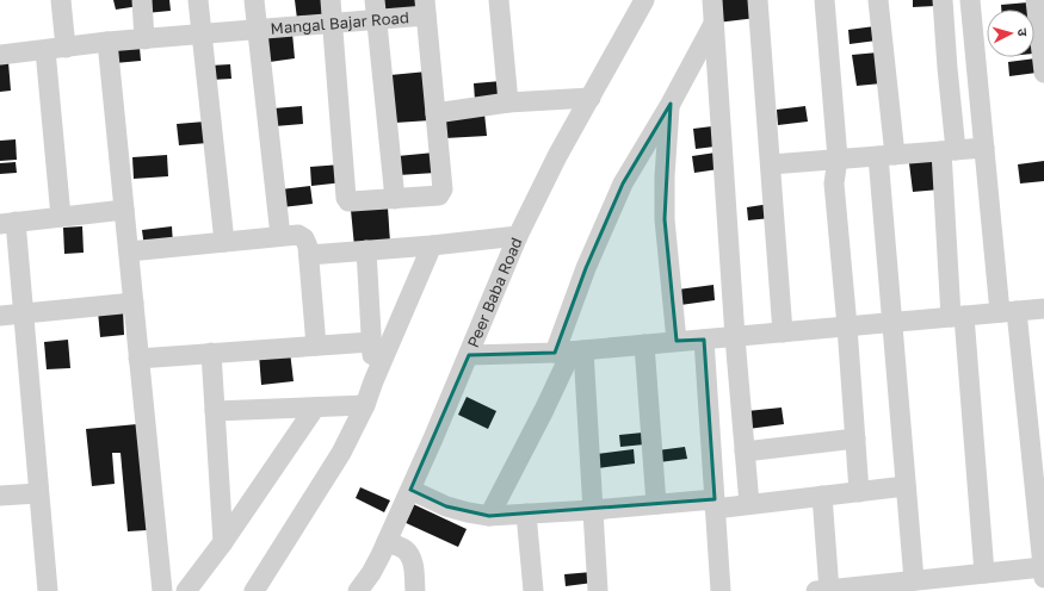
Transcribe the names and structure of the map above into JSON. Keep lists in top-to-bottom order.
{
  "streets": {
    "street": ["Mangal Bajar Road", "Peer Baba Road"]
  },
  "north": "right"
}
